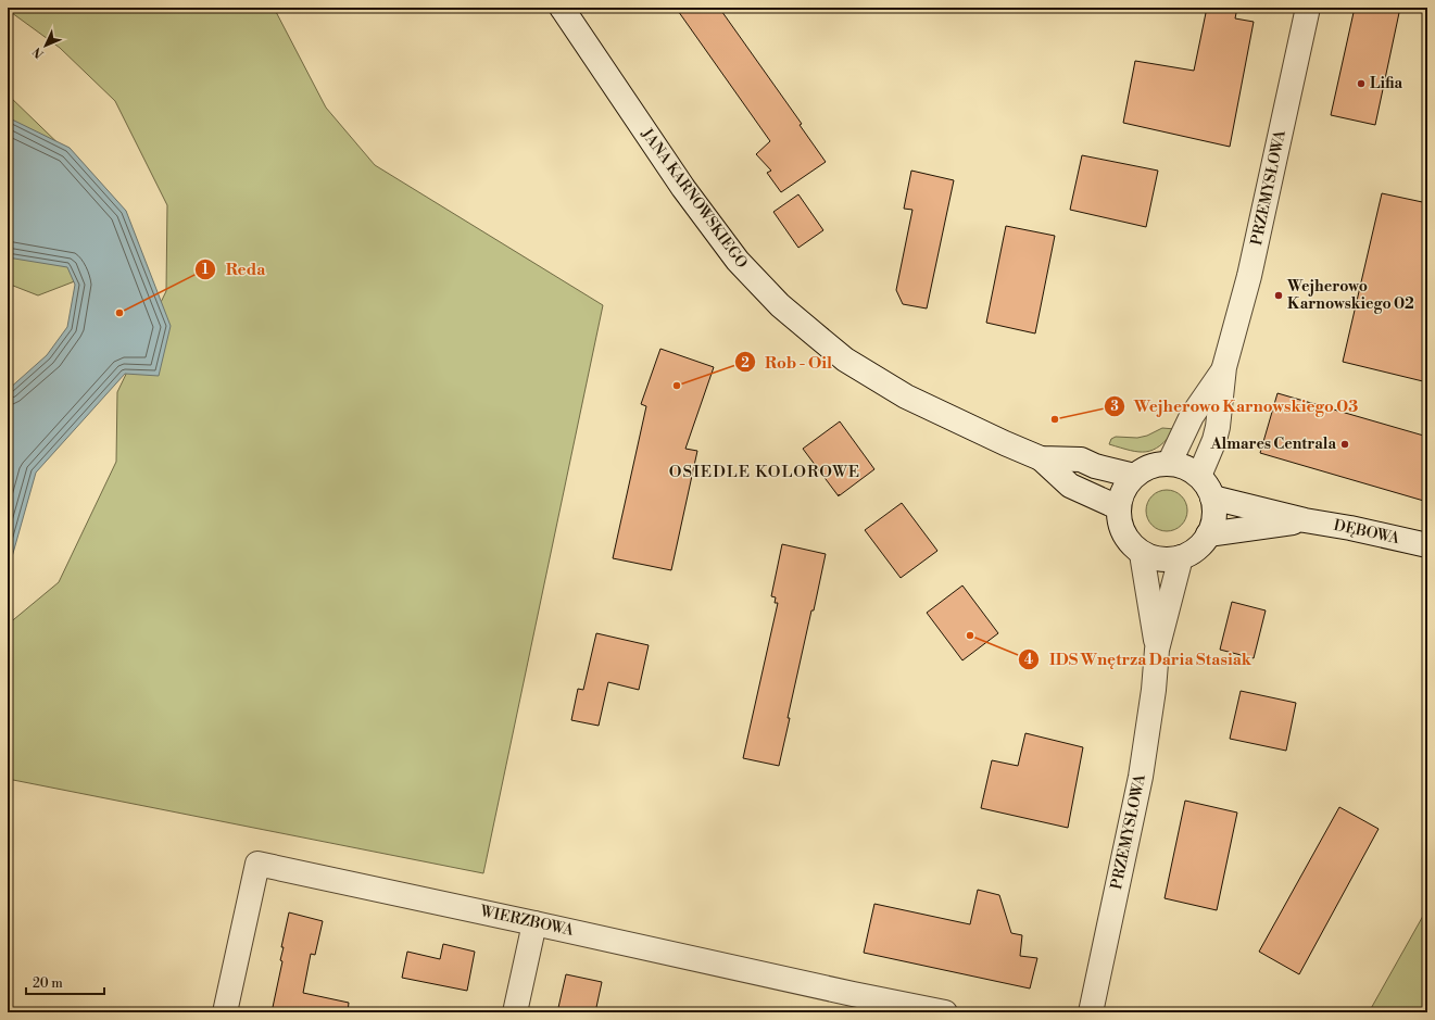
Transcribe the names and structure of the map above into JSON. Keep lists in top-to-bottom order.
{
  "streets": {
    "street": [
      "PRZEMYSŁOWA",
      "JANA KARNOWSKIEGO",
      "DĘBOWA",
      "WIERZBOWA"
    ]
  },
  "crossings": [
    ["PRZEMYSŁOWA", "JANA KARNOWSKIEGO"],
    ["PRZEMYSŁOWA", "DĘBOWA"],
    ["JANA KARNOWSKIEGO", "DĘBOWA"]
  ],
  "districts": ["OSIEDLE KOLOROWE"],
  "places": [
    "Lifia",
    "Wejherowo Karnowskiego 02",
    "Reda",
    "Rob - Oil",
    "Wejherowo Karnowskiego 03",
    "Almares Centrala",
    "IDS Wnętrza Daria Stasiak"
  ],
  "scale_bar": "20 m",
  "north": "bottom left"
}
